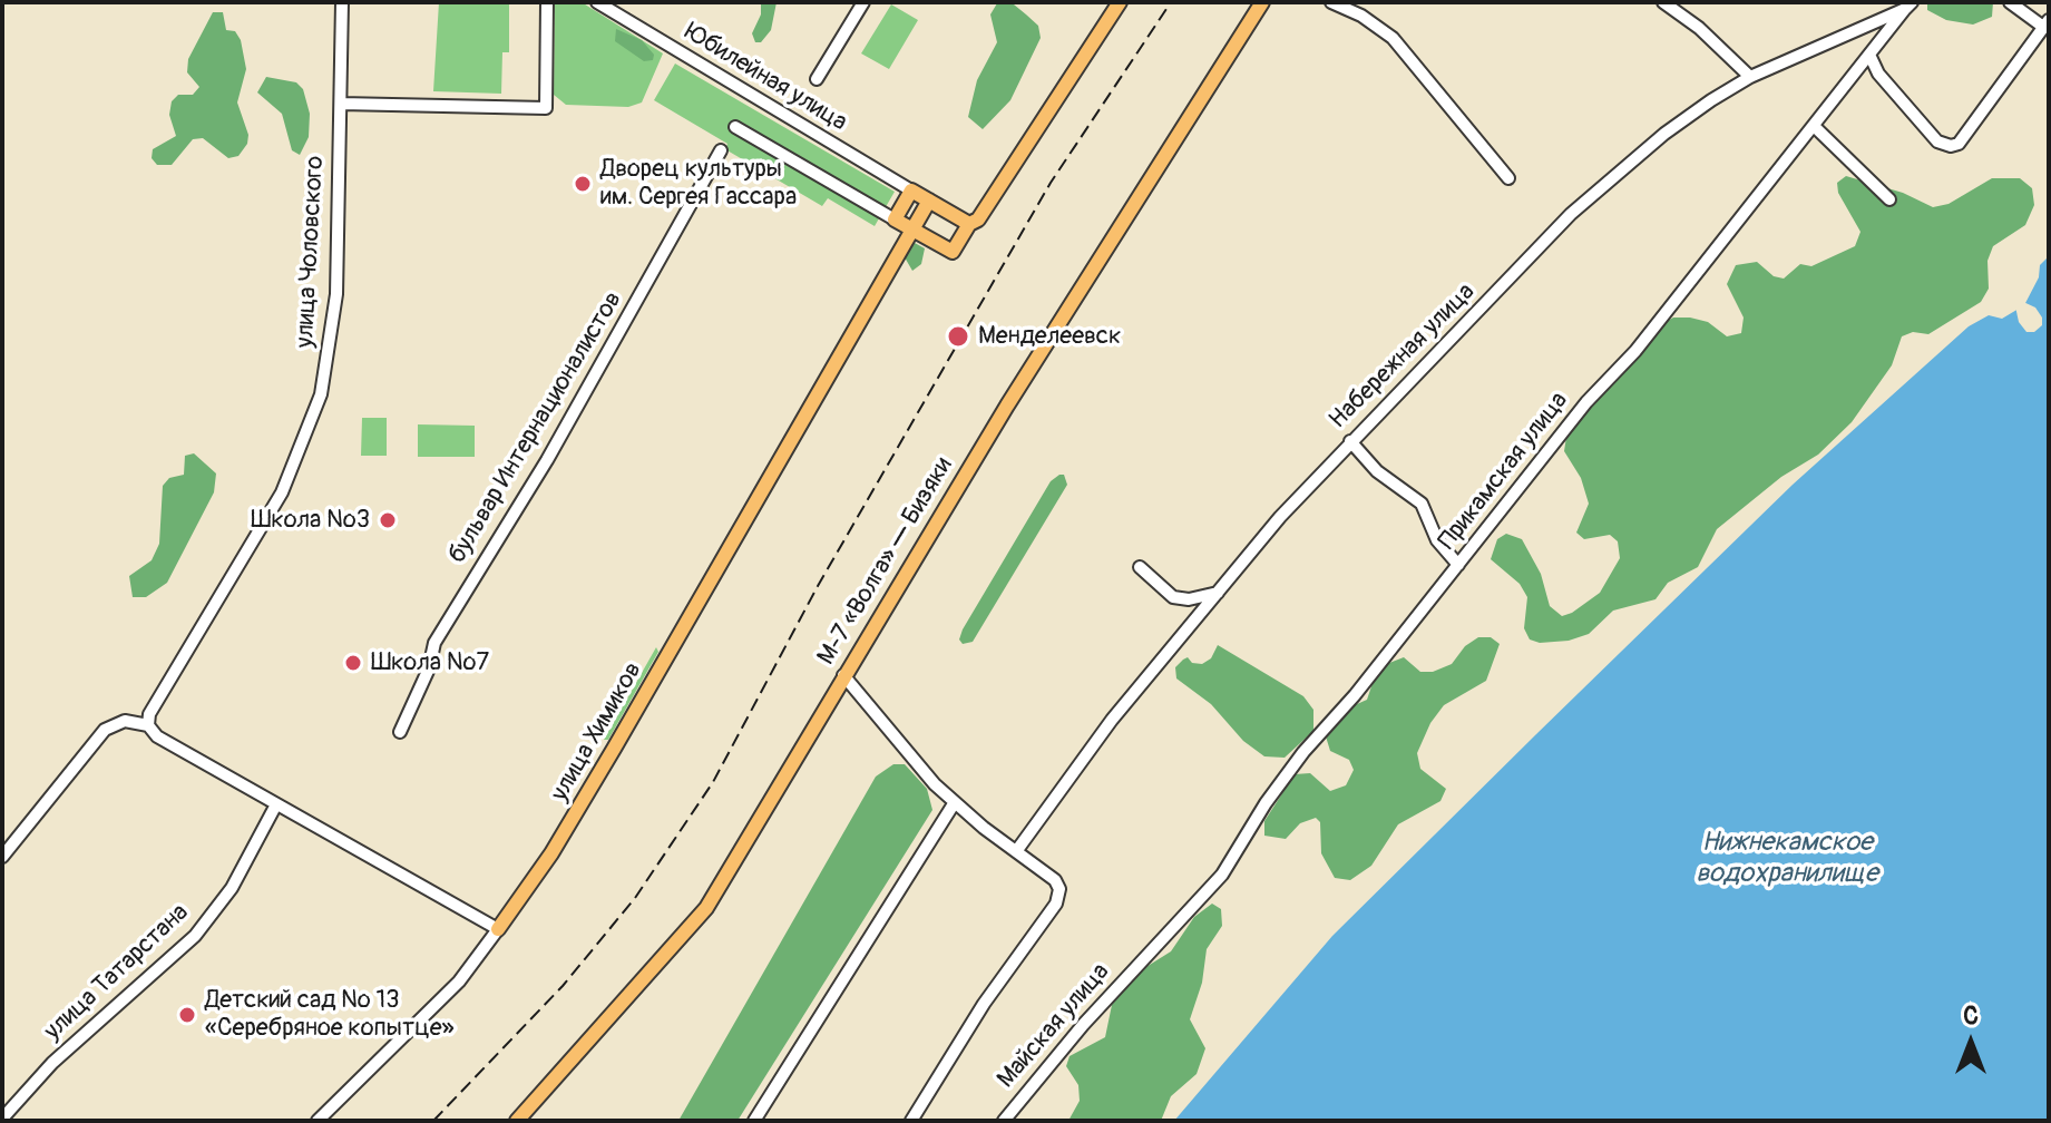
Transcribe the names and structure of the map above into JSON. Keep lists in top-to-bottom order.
{
  "streets": {
    "main road": ["М-7 «Волга» — Бизяки", "улица Химиков"],
    "street": [
      "Юбилейная улица",
      "улица Чоловского",
      "Набережная улица",
      "бульвар Интернационалистов",
      "Прикамская улица",
      "улица Татарстана",
      "Майская улица"
    ]
  },
  "crossings": [
    ["Набережная улица", "Прикамская улица"],
    ["Прикамская улица", "Майская улица"]
  ],
  "water": ["Нижнекамское водохранилище"],
  "places": [
    "Дворец культуры им. Сергея Гассара",
    "Менделеевск",
    "Школа №3",
    "Школа №7",
    "Детский сад № 13 «Серебряное копытце»"
  ],
  "north": "top"
}
